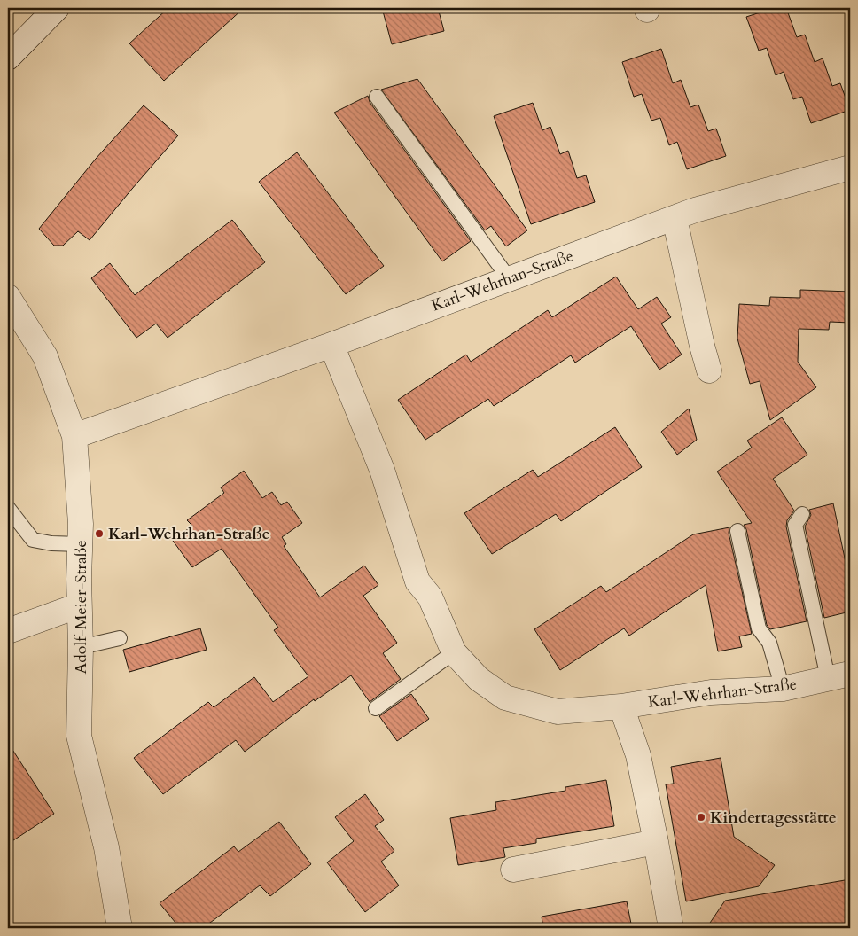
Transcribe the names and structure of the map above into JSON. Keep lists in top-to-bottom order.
{
  "streets": {
    "street": ["Karl-Wehrhan-Straße", "Adolf-Meier-Straße"]
  },
  "crossings": [
    ["Karl-Wehrhan-Straße", "Adolf-Meier-Straße"]
  ],
  "places": ["Karl-Wehrhan-Straße", "Kindertagesstätte"]
}
